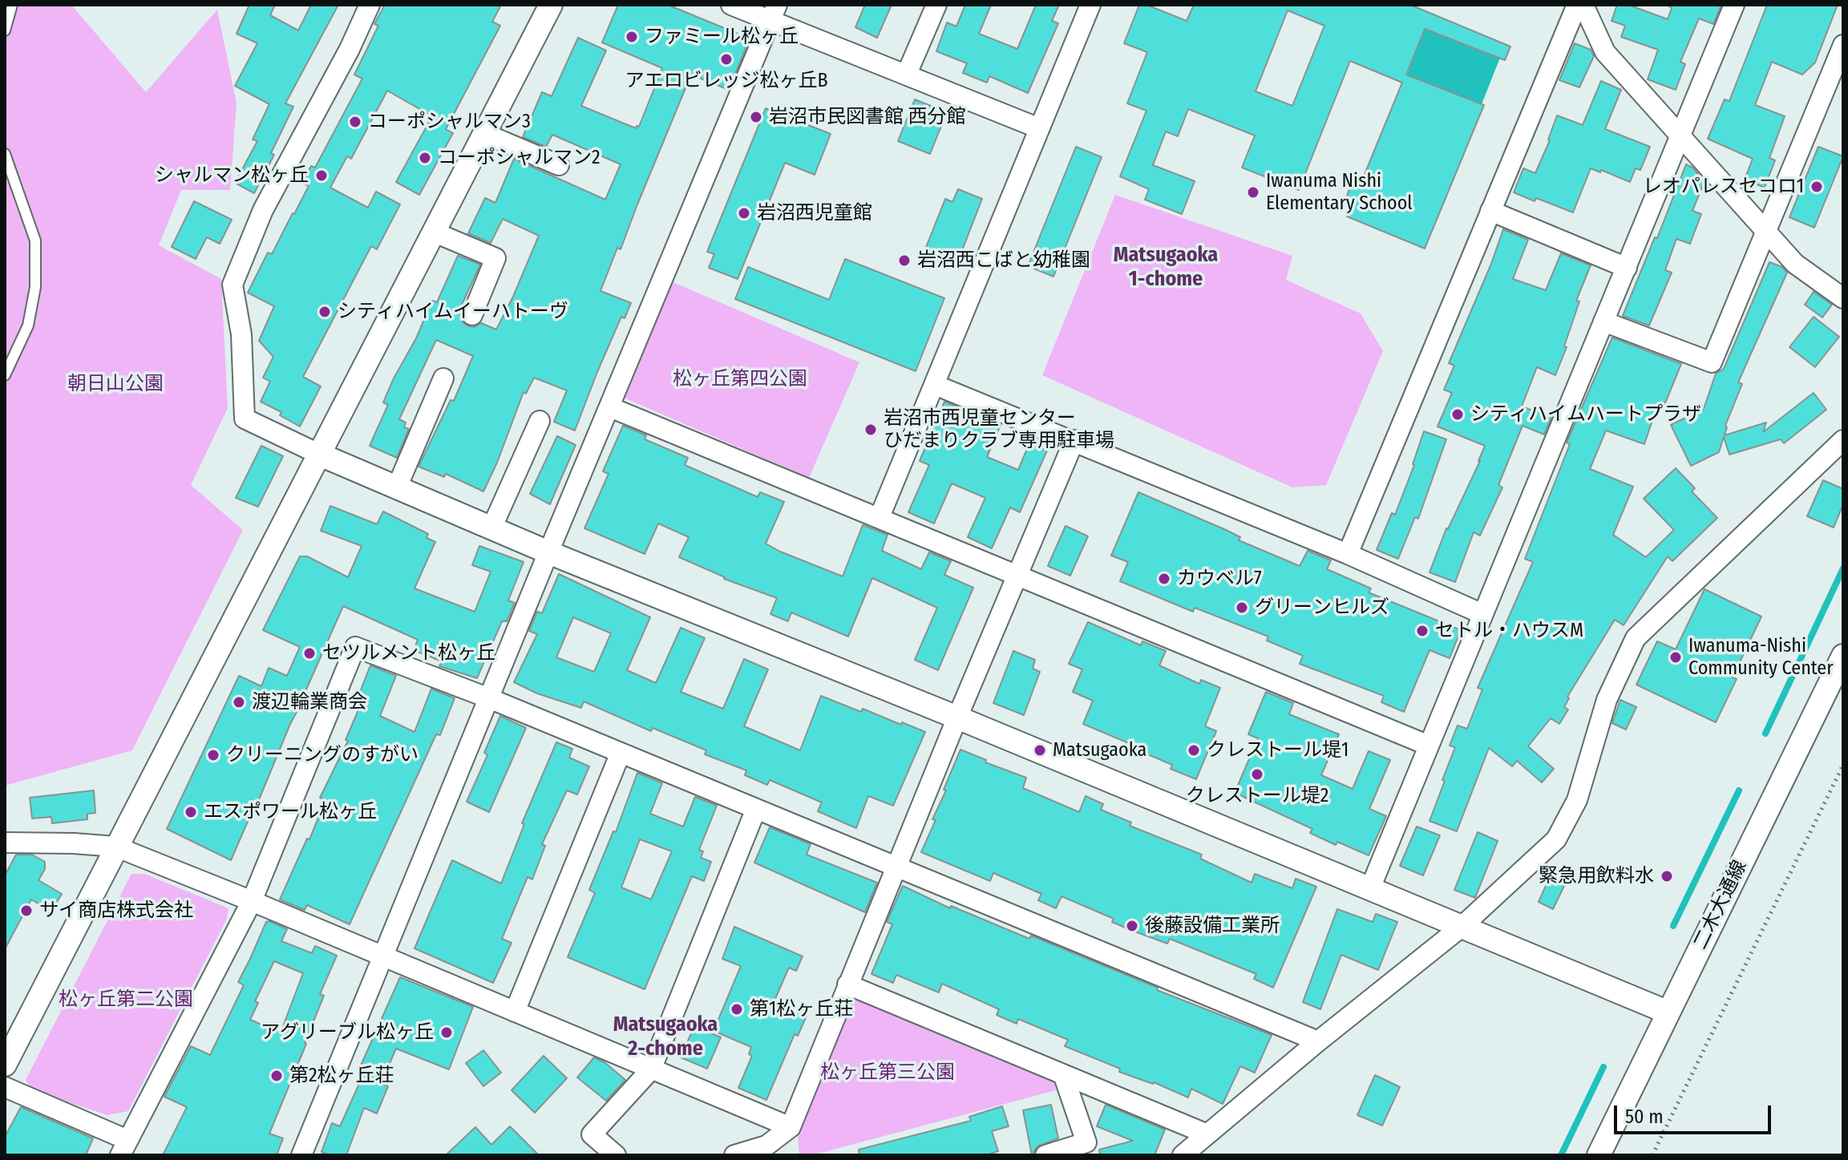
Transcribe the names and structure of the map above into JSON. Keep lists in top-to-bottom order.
{
  "streets": {
    "street": ["二木大通線"]
  },
  "districts": ["Matsugaoka 1-chome", "Matsugaoka 2-chome"],
  "parks": [
    "松ヶ丘第四公園",
    "朝日山公園",
    "松ヶ丘第二公園",
    "松ヶ丘第三公園"
  ],
  "places": [
    "ファミール松ヶ丘",
    "アエロビレッジ松ヶ丘B",
    "岩沼市民図書館 西分館",
    "コーポシャルマン3",
    "コーポシャルマン2",
    "シャルマン松ヶ丘",
    "レオパレスセコロ1",
    "Iwanuma Nishi Elementary School",
    "岩沼西児童館",
    "岩沼西こばと幼稚園",
    "シティハイムイーハトーヴ",
    "シティハイムハートプラザ",
    "岩沼市西児童センター ひだまりクラブ専用駐車場",
    "カウベル7",
    "グリーンヒルズ",
    "セトル・ハウスM",
    "セツルメント松ヶ丘",
    "Iwanuma-Nishi Community Center",
    "渡辺輪業商会",
    "Matsugaoka",
    "クレストール堤1",
    "クリーニングのすがい",
    "クレストール堤2",
    "エスポワール松ヶ丘",
    "緊急用飲料水",
    "サイ商店株式会社",
    "後藤設備工業所",
    "第1松ヶ丘荘",
    "アグリーブル松ヶ丘",
    "第2松ヶ丘荘"
  ],
  "scale_bar": "50 m"
}
